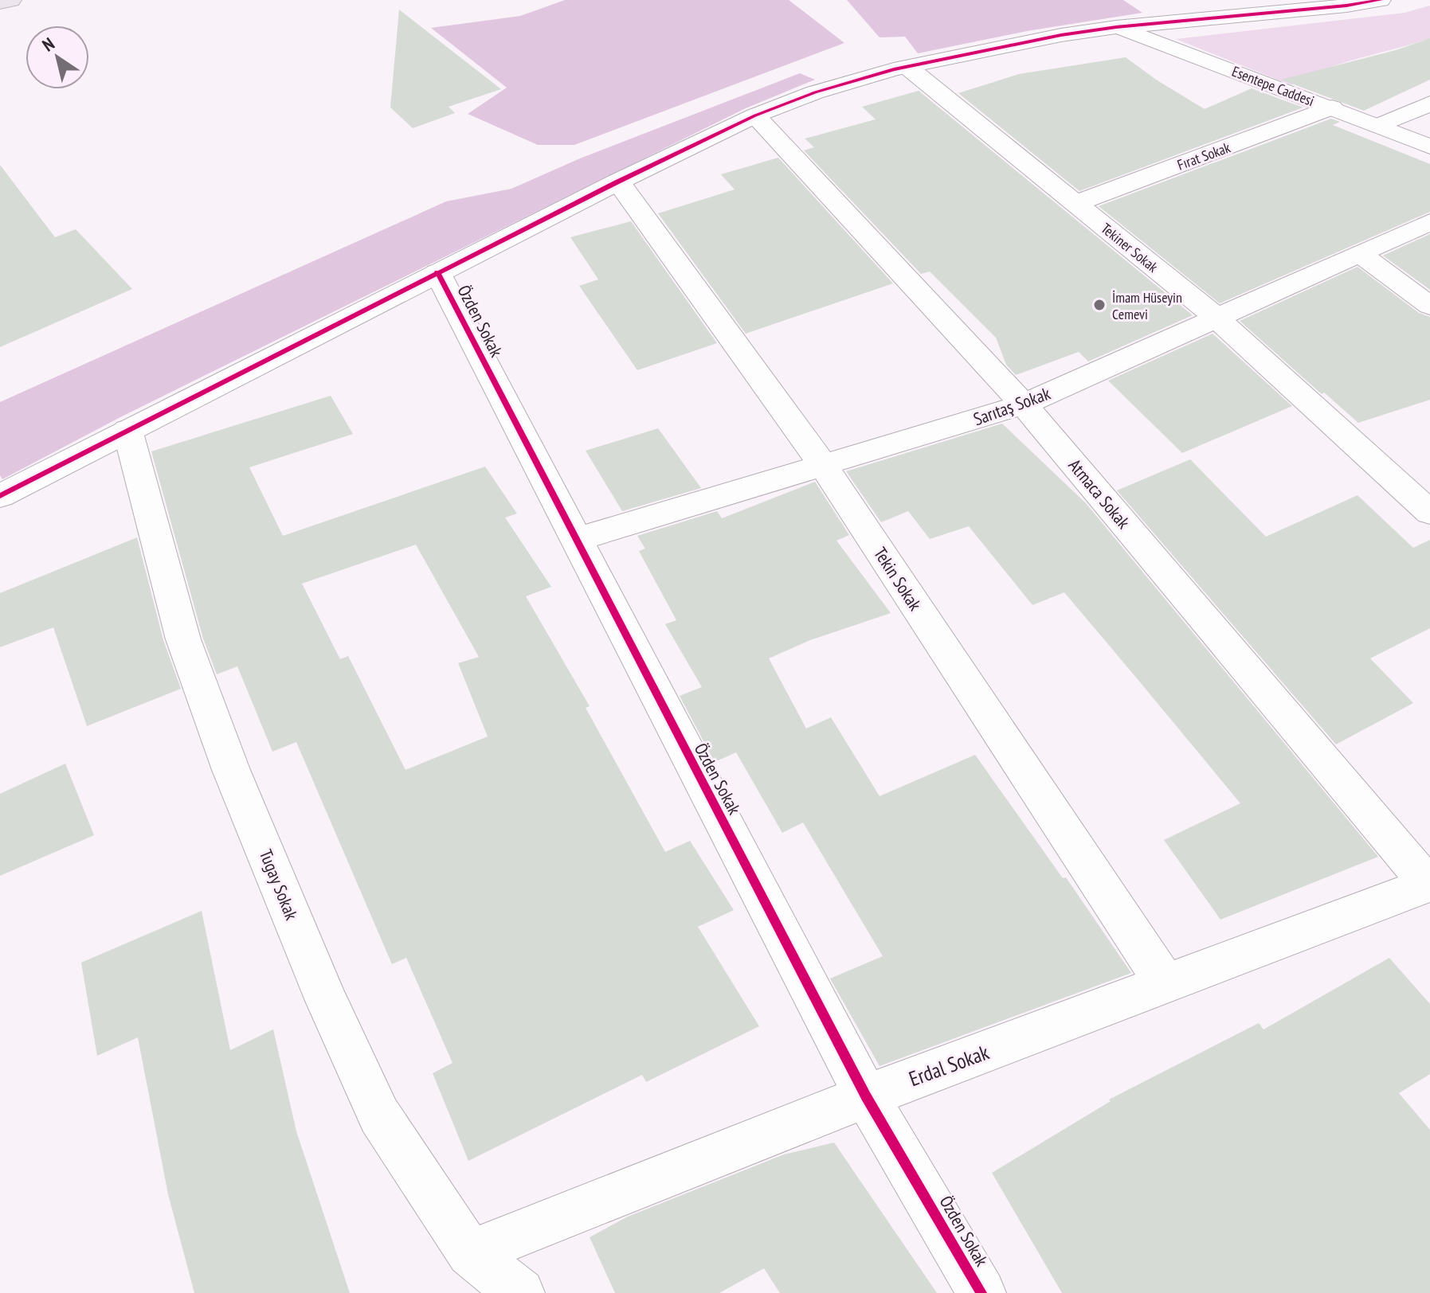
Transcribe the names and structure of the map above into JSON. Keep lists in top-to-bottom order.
{
  "streets": {
    "street": [
      "Esentepe Caddesi",
      "Fırat Sokak",
      "Tekiner Sokak",
      "Özden Sokak",
      "Sarıtaş Sokak",
      "Atmaca Sokak",
      "Tekin Sokak",
      "Tugay Sokak",
      "Erdal Sokak"
    ]
  },
  "crossings": [
    ["Esentepe Caddesi", "Fırat Sokak"],
    ["Fırat Sokak", "Tekiner Sokak"],
    ["Tekiner Sokak", "Sarıtaş Sokak"],
    ["Özden Sokak", "Sarıtaş Sokak"],
    ["Özden Sokak", "Erdal Sokak"],
    ["Sarıtaş Sokak", "Atmaca Sokak"],
    ["Sarıtaş Sokak", "Tekin Sokak"],
    ["Atmaca Sokak", "Erdal Sokak"],
    ["Tekin Sokak", "Erdal Sokak"],
    ["Tugay Sokak", "Erdal Sokak"]
  ],
  "places": ["İmam Hüseyin Cemevi"],
  "north": "top left"
}
